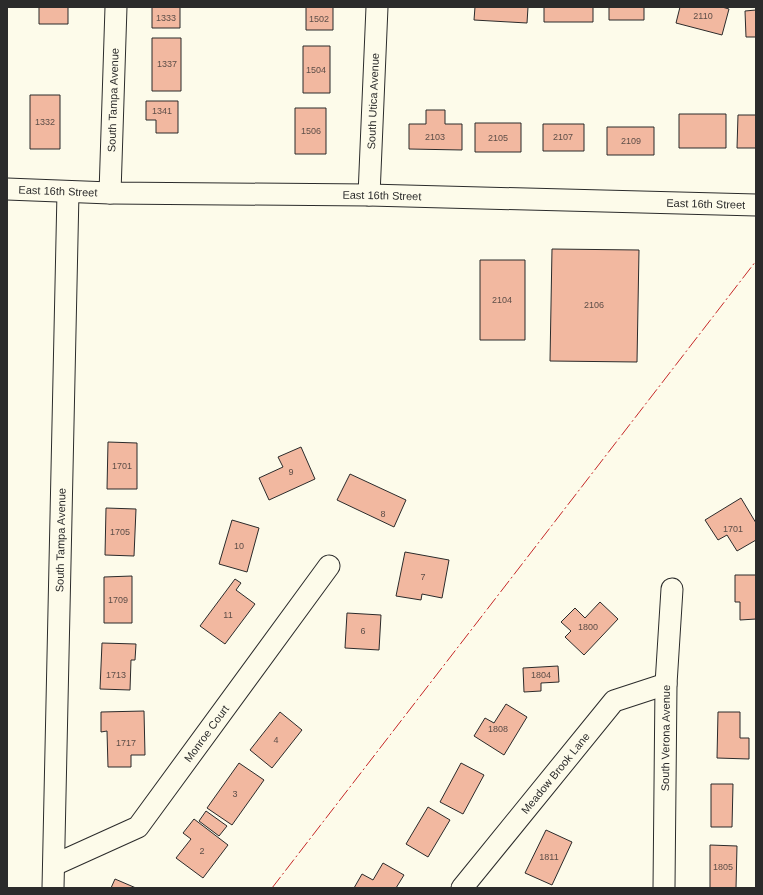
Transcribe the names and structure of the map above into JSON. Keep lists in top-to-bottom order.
{
  "streets": {
    "street": [
      "South Tampa Avenue",
      "South Utica Avenue",
      "East 16th Street",
      "Monroe Court",
      "South Verona Avenue",
      "Meadow Brook Lane"
    ]
  },
  "crossings": [
    ["South Tampa Avenue", "East 16th Street"],
    ["South Tampa Avenue", "Monroe Court"],
    ["South Utica Avenue", "East 16th Street"],
    ["South Verona Avenue", "Meadow Brook Lane"]
  ],
  "house_numbers": [
    "2110",
    "1333",
    "1502",
    "1337",
    "1504",
    "1341",
    "1332",
    "1506",
    "2103",
    "2107",
    "2105",
    "2109",
    "2104",
    "2106",
    "1701",
    "9",
    "8",
    "1701",
    "1705",
    "10",
    "7",
    "1709",
    "11",
    "1800",
    "6",
    "1713",
    "1804",
    "1808",
    "4",
    "1717",
    "3",
    "2",
    "1811",
    "1805"
  ]
}
